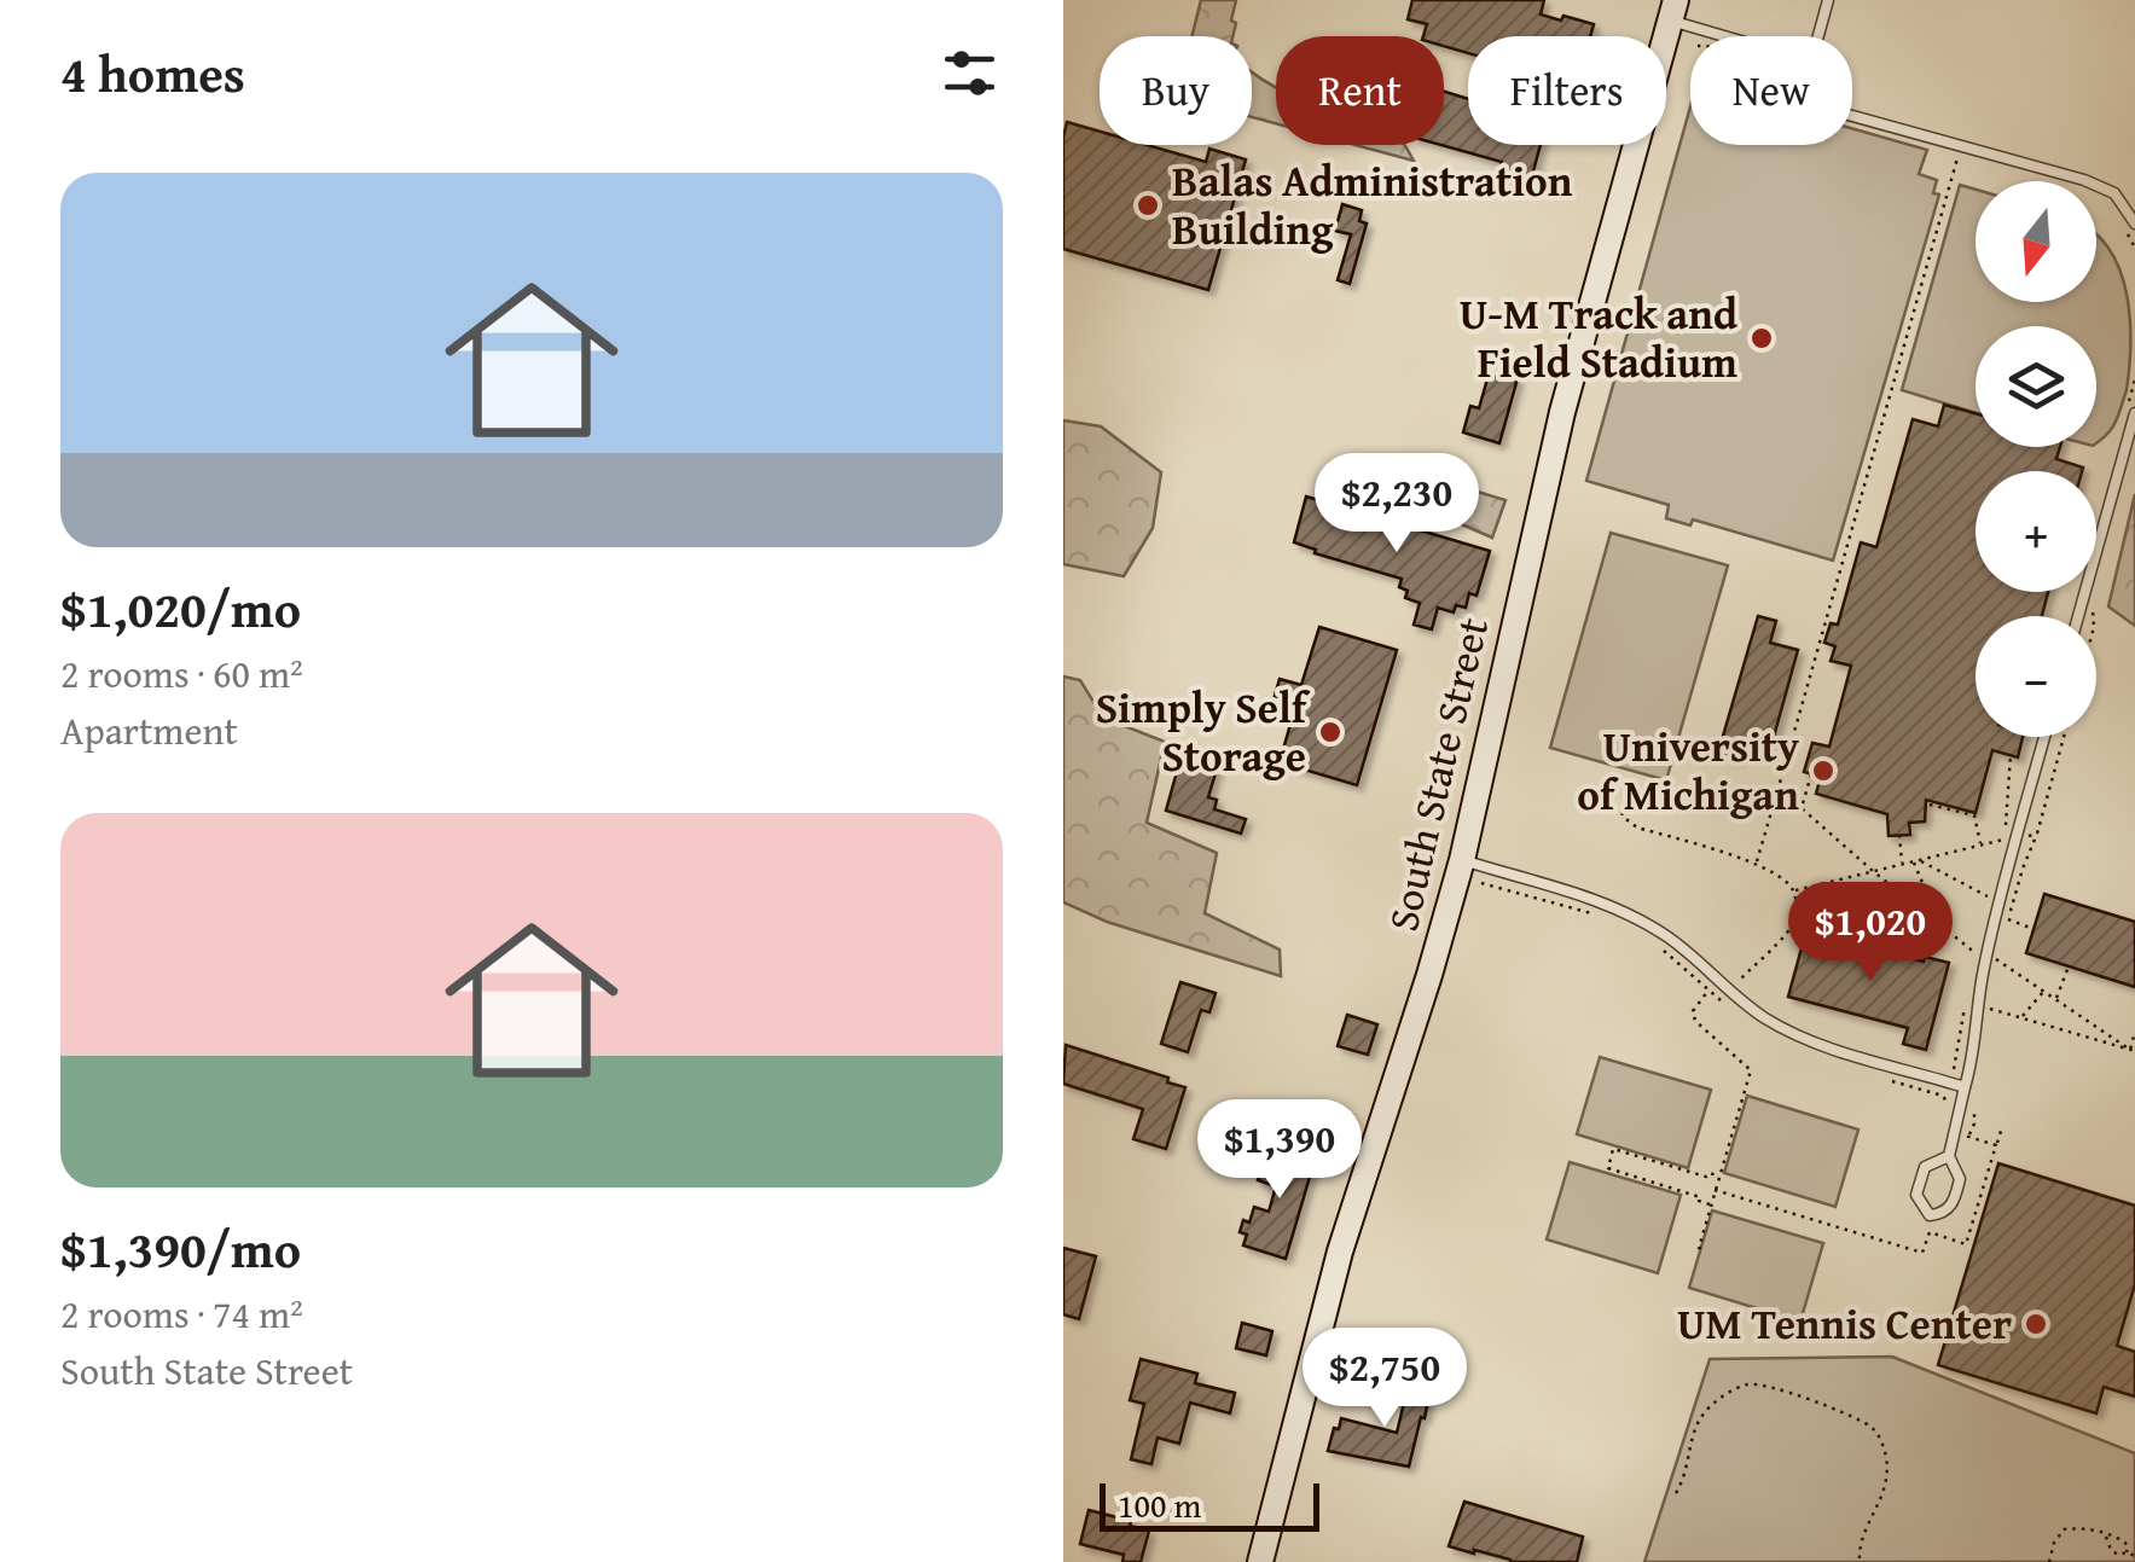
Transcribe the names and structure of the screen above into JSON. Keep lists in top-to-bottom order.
{
  "streets": {
    "main road": ["South State Street"]
  },
  "places": [
    "Balas Administration Building",
    "U-M Track and Field Stadium",
    "Simply Self Storage",
    "University of Michigan",
    "UM Tennis Center"
  ],
  "scale_bar": "100 m",
  "north": "bottom",
  "page": {
    "heading": "4 homes",
    "chip": [
      "Buy",
      "Rent",
      "Filters",
      "New"
    ],
    "list": [
      {
        "name": "$1,020/mo",
        "note": "2 rooms · 60 m² · Apartment"
      },
      {
        "name": "$1,390/mo",
        "note": "2 rooms · 74 m² · South State Street"
      }
    ],
    "map_buttons": ["+", "−"],
    "price": [
      "$2,230",
      "$1,020",
      "$1,390",
      "$2,750"
    ],
    "scale": "100 m"
  }
}
